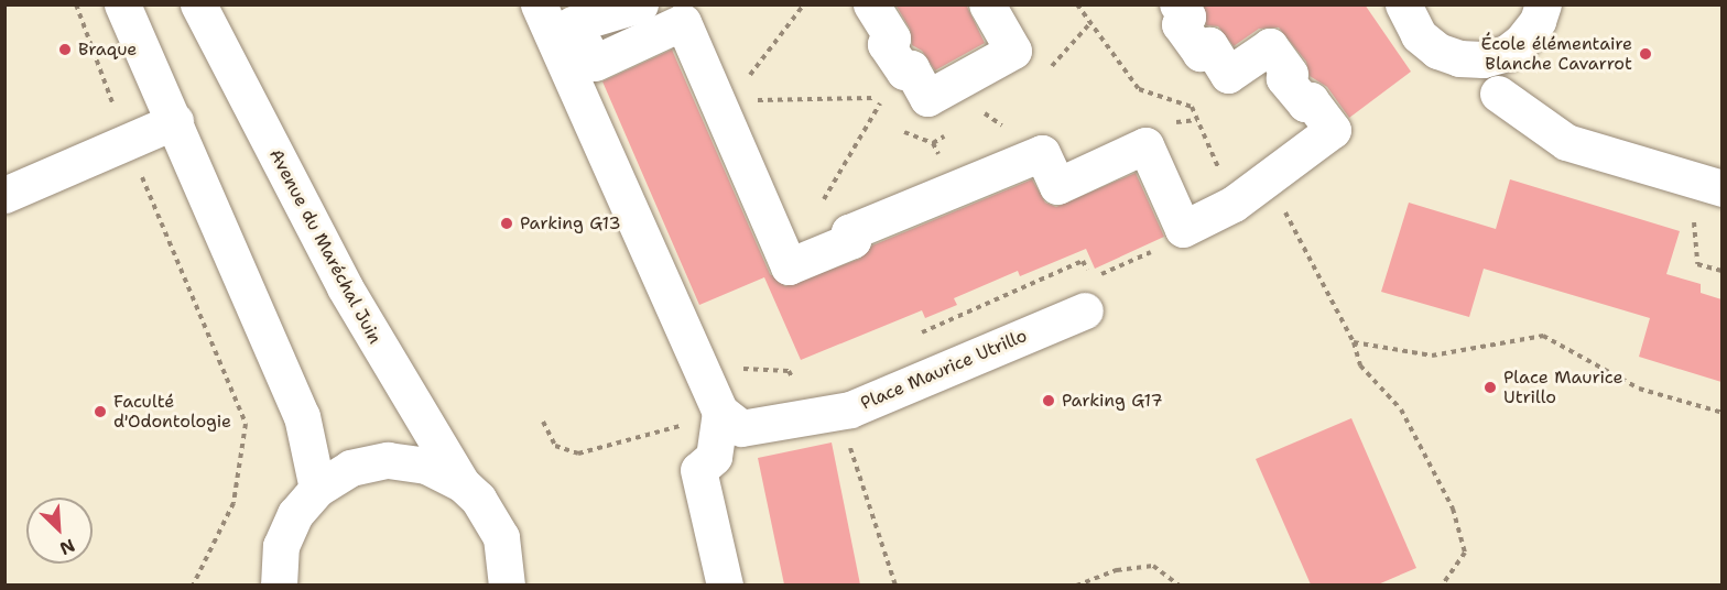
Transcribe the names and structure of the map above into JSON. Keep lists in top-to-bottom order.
{
  "streets": {
    "street": ["Avenue du Maréchal Juin", "Place Maurice Utrillo"]
  },
  "places": [
    "Braque",
    "École élémentaire Blanche Cavarrot",
    "Parking G13",
    "Place Maurice Utrillo",
    "Parking G17",
    "Faculté d'Odontologie"
  ],
  "north": "bottom right"
}
